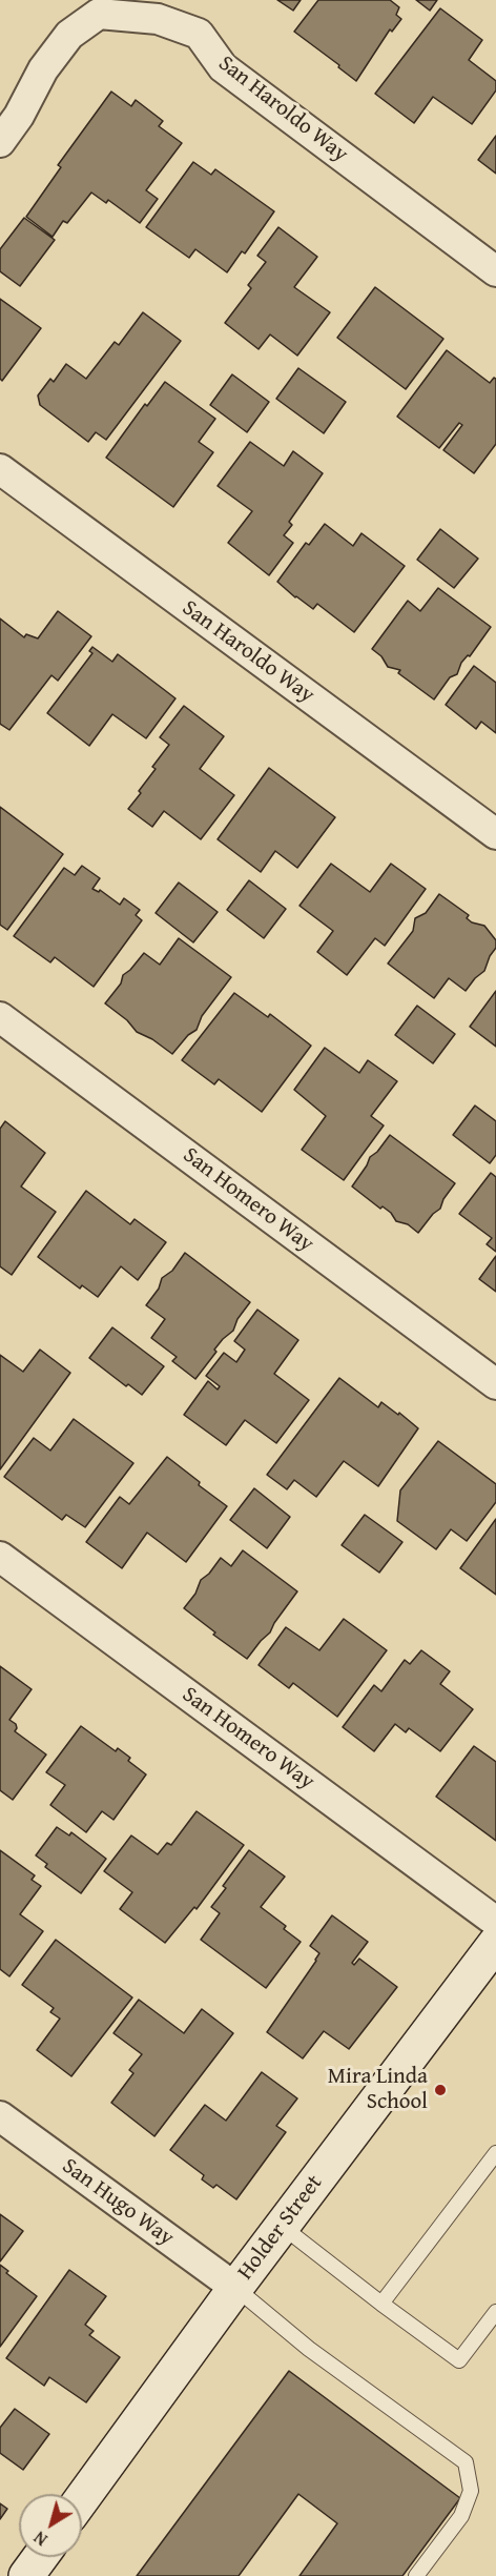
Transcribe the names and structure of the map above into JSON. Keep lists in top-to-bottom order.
{
  "streets": {
    "street": [
      "San Haroldo Way",
      "San Homero Way",
      "San Hugo Way",
      "Holder Street"
    ]
  },
  "crossings": [
    ["San Hugo Way", "Holder Street"]
  ],
  "places": ["Mira Linda School"],
  "north": "bottom left"
}
